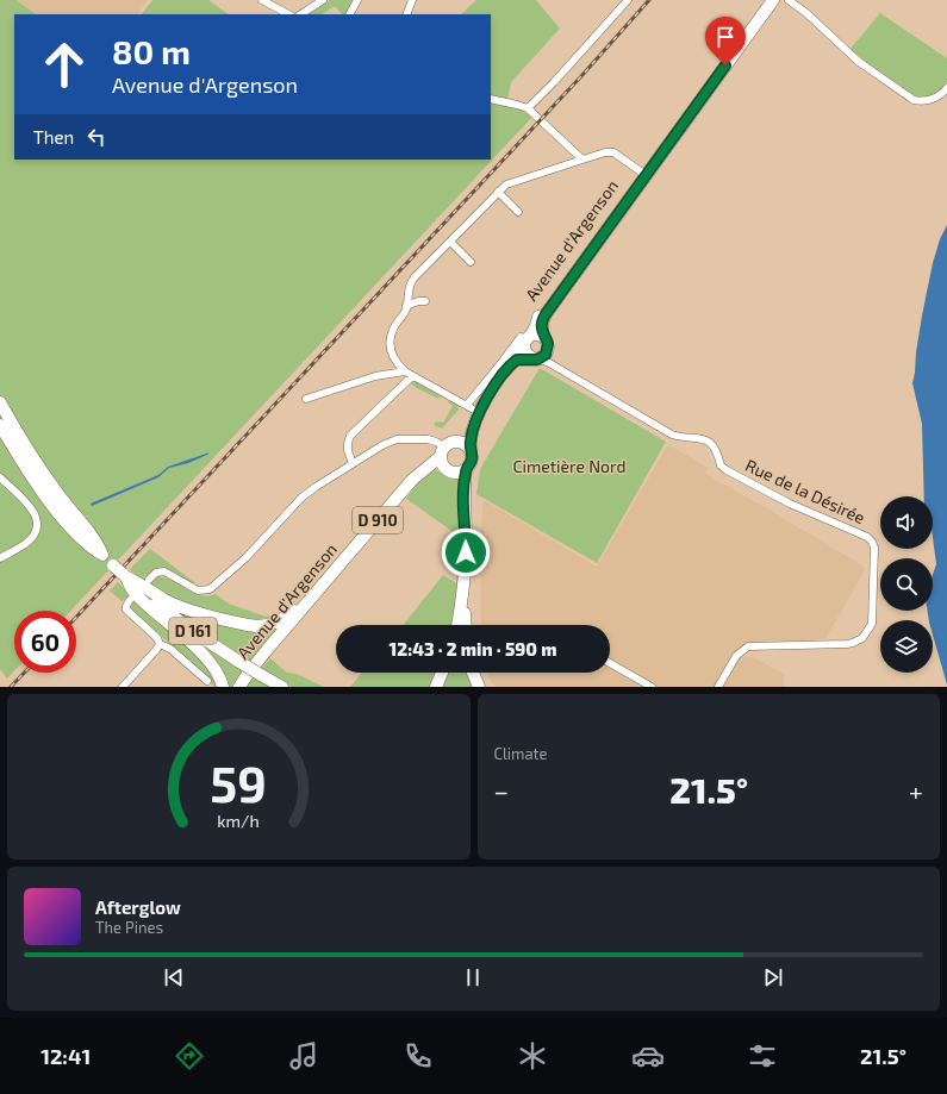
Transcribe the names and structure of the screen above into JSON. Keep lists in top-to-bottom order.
{
  "streets": {
    "main road": ["Avenue d'Argenson", "D 910", "D 161"],
    "street": ["Rue de la Désirée"]
  },
  "crossings": [
    ["Avenue d'Argenson", "D 910"]
  ],
  "parks": ["Cimetière Nord"],
  "page": {
    "turn": ["80 m", "Avenue d'Argenson"],
    "then": "Then",
    "limit": "60",
    "trip": "12:43 · 2 min · 590 m",
    "tile": "Climate",
    "heat": ["−", "21.5°", "+"],
    "song": ["Afterglow", "The Pines"],
    "tabs": ["12:41", "21.5°"],
    "gauge": ["59", "km/h"]
  }
}
